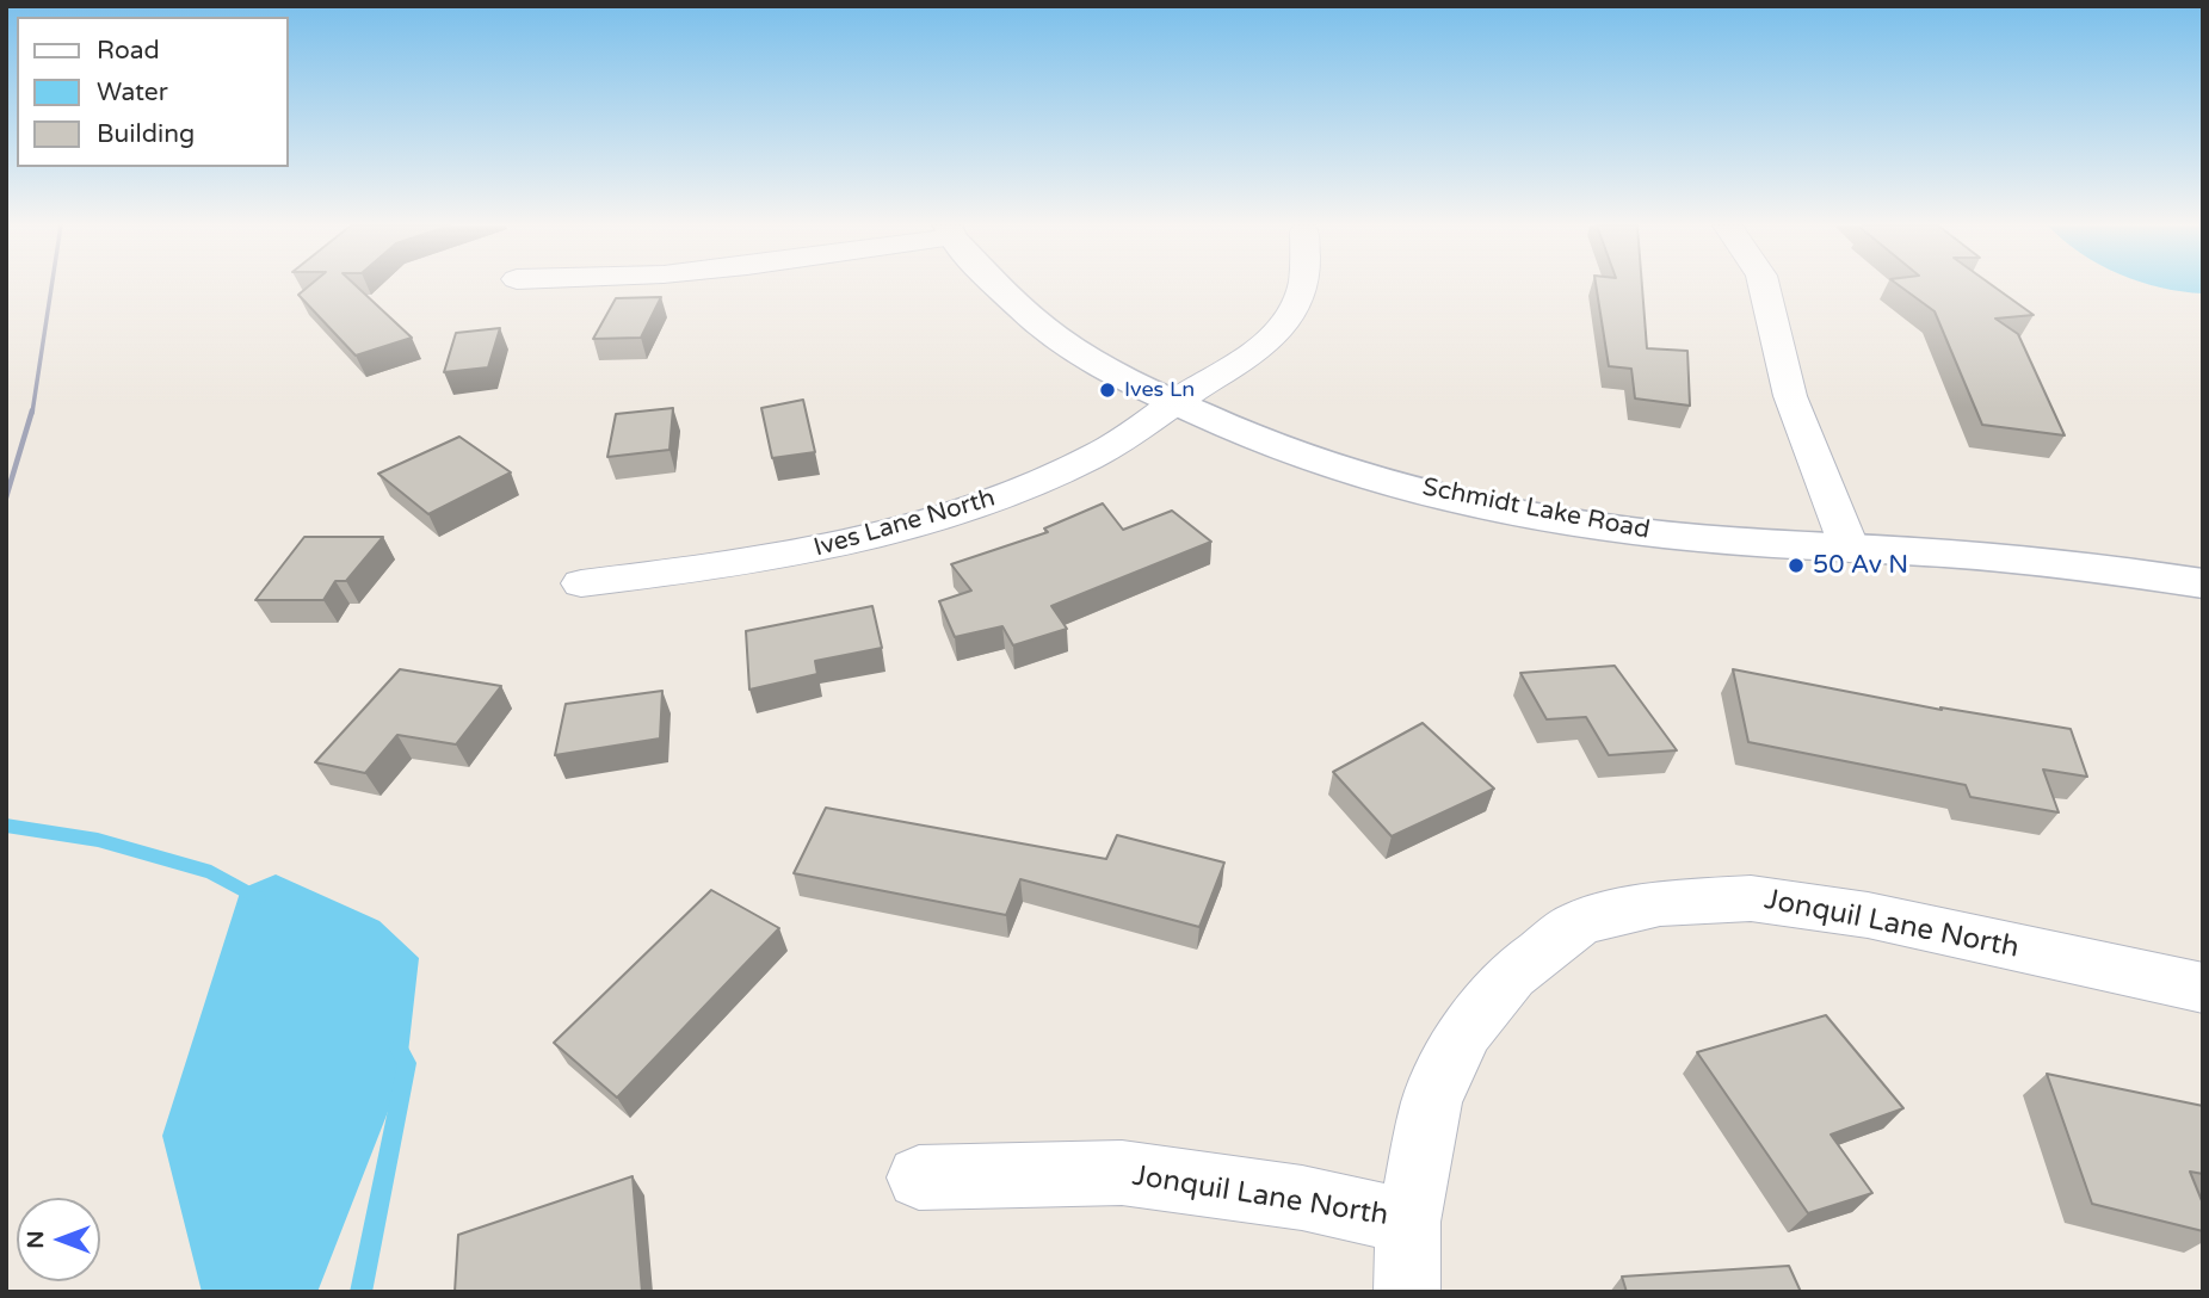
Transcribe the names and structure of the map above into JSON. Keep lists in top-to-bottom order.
{
  "streets": {
    "street": ["Schmidt Lake Road", "Ives Lane North", "Jonquil Lane North"]
  },
  "crossings": [
    ["Schmidt Lake Road", "Ives Lane North"]
  ],
  "places": ["Ives Ln", "50 Av N"],
  "legend": ["Road", "Water", "Building"],
  "north": "left"
}
